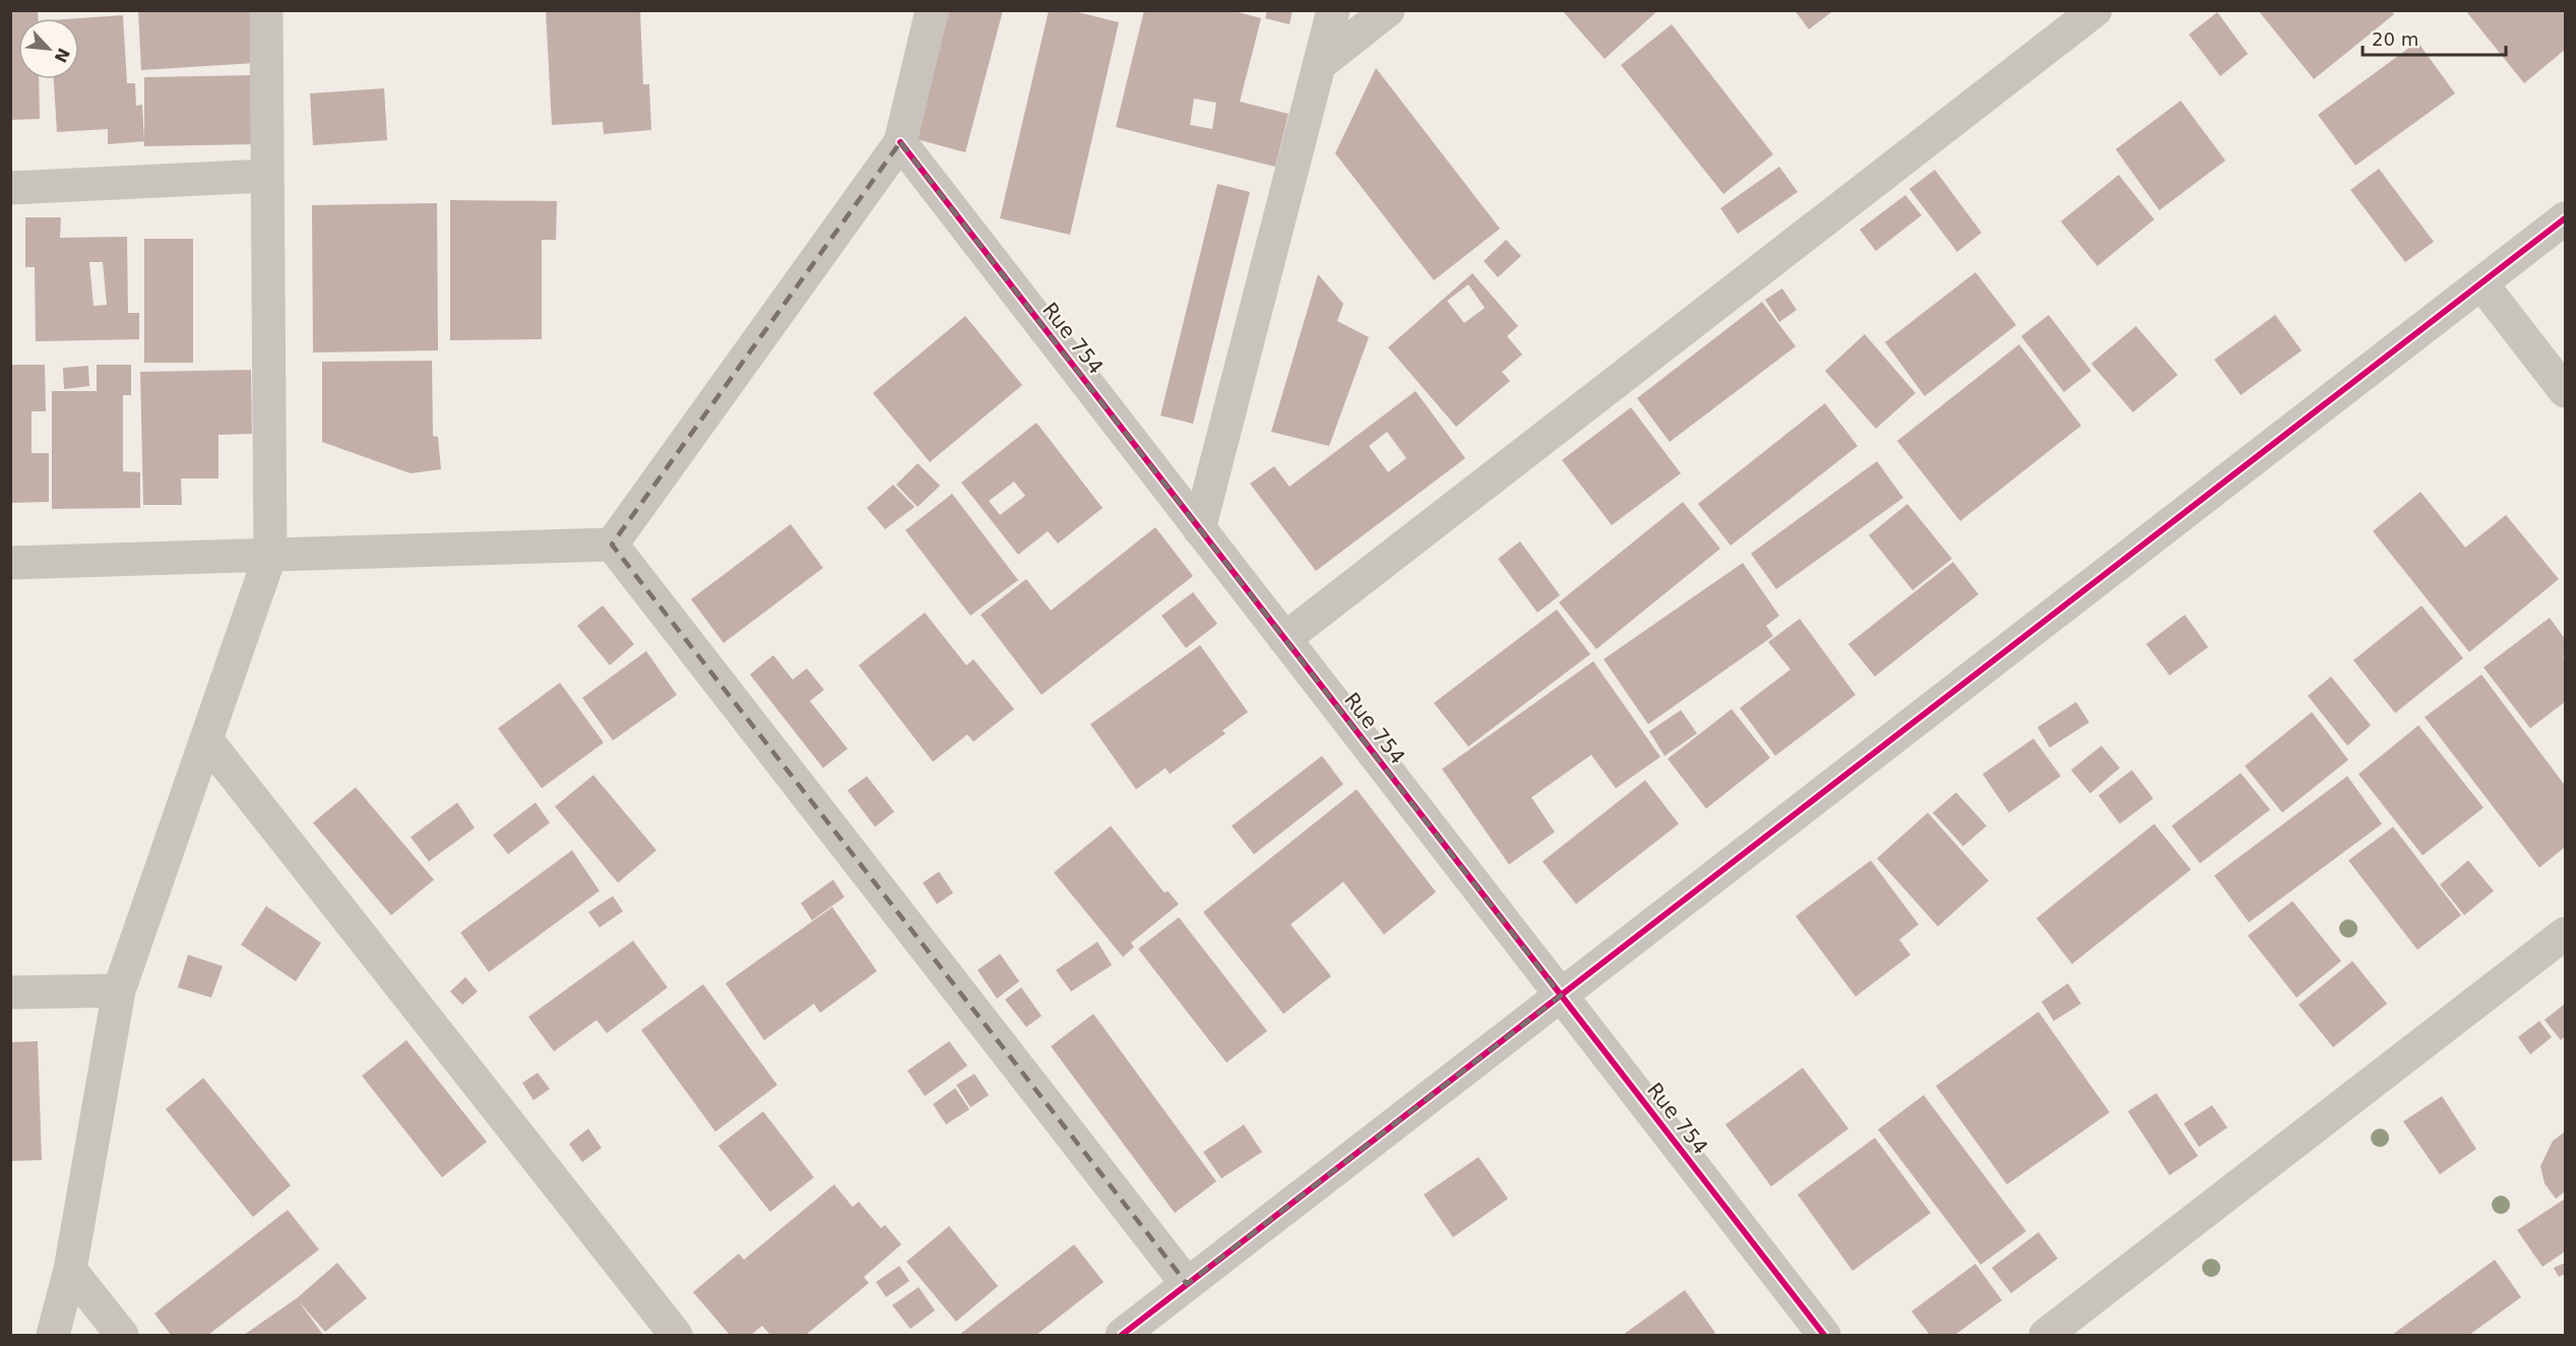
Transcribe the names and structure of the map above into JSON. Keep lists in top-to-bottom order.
{
  "streets": {
    "street": ["Rue 754"]
  },
  "scale_bar": "20 m",
  "north": "bottom right"
}
